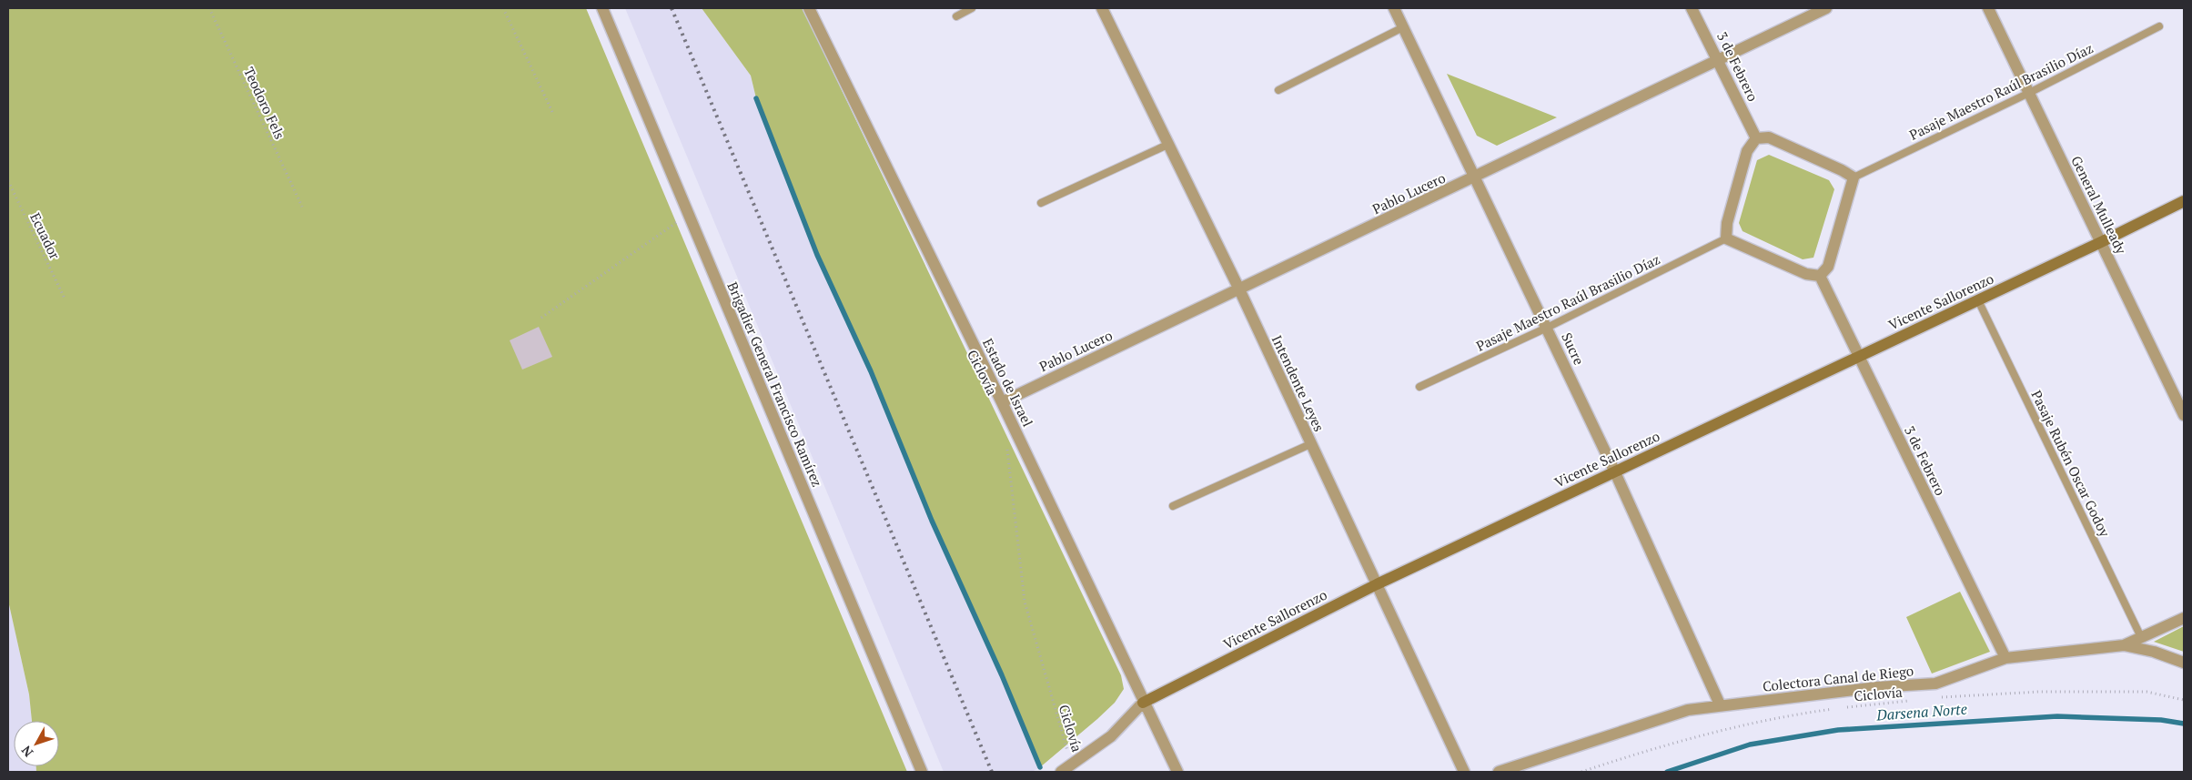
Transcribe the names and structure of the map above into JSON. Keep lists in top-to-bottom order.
{
  "streets": {
    "street": [
      "3 de Febrero",
      "Pablo Lucero",
      "General Mulleady",
      "Vicente Sallorenzo",
      "Sucre",
      "Estado de Israel",
      "Intendente Leyes",
      "Brigadier General Francisco Ramírez",
      "Colectora Canal de Riego"
    ],
    "lane": ["Pasaje Maestro Raúl Brasilio Díaz", "Pasaje Rubén Oscar Godoy"],
    "path": ["Teodoro Fels", "Ecuador", "Ciclovía"]
  },
  "crossings": [
    ["3 de Febrero", "Pablo Lucero"],
    ["3 de Febrero", "Vicente Sallorenzo"],
    ["3 de Febrero", "Colectora Canal de Riego"],
    ["Pasaje Maestro Raúl Brasilio Díaz", "General Mulleady"],
    ["Pasaje Maestro Raúl Brasilio Díaz", "Sucre"],
    ["Pablo Lucero", "Sucre"],
    ["Pablo Lucero", "Estado de Israel"],
    ["Pablo Lucero", "Intendente Leyes"],
    ["General Mulleady", "Vicente Sallorenzo"],
    ["Vicente Sallorenzo", "Sucre"],
    ["Vicente Sallorenzo", "Ciclovía"],
    ["Vicente Sallorenzo", "Estado de Israel"],
    ["Vicente Sallorenzo", "Intendente Leyes"],
    ["Vicente Sallorenzo", "Pasaje Rubén Oscar Godoy"],
    ["Sucre", "Colectora Canal de Riego"]
  ],
  "water": ["Darsena Norte"],
  "north": "bottom left"
}
